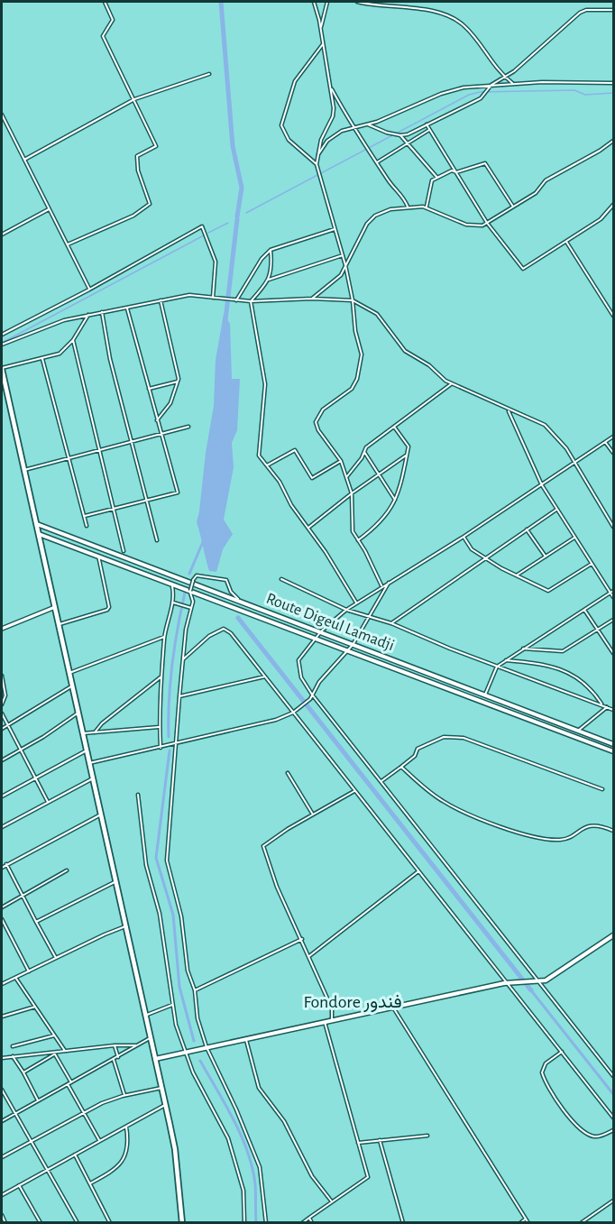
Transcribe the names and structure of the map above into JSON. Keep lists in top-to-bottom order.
{
  "streets": {
    "main road": ["Route Digeul Lamadji"]
  },
  "districts": ["Fondore فندور"]
}
